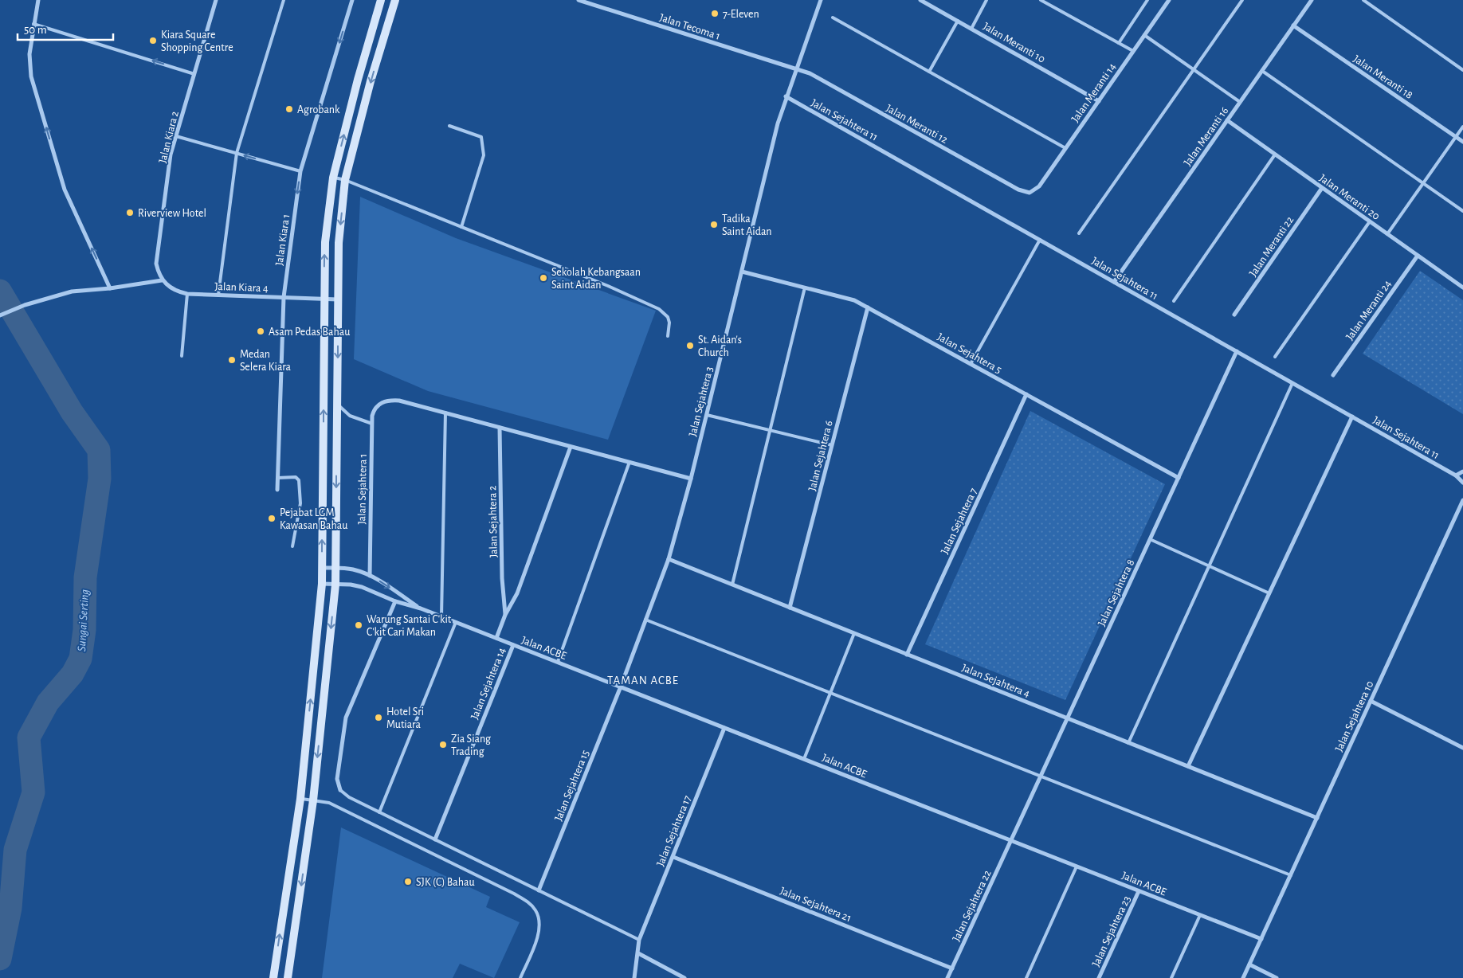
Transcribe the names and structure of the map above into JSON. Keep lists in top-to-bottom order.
{
  "streets": {
    "street": [
      "Jalan Tecoma 1",
      "Jalan Meranti 10",
      "Jalan Meranti 18",
      "Jalan Meranti 14",
      "Jalan Sejahtera 11",
      "Jalan Meranti 12",
      "Jalan Meranti 16",
      "Jalan Kiara 2",
      "Jalan Meranti 20",
      "Jalan Kiara 1",
      "Jalan Meranti 22",
      "Jalan Kiara 4",
      "Jalan Meranti 24",
      "Jalan Sejahtera 5",
      "Jalan Sejahtera 3",
      "Jalan Sejahtera 6",
      "Jalan Sejahtera 1",
      "Jalan Sejahtera 7",
      "Jalan Sejahtera 2",
      "Jalan Sejahtera 8",
      "Jalan ACBE",
      "Jalan Sejahtera 4",
      "Jalan Sejahtera 14",
      "Jalan Sejahtera 10",
      "Jalan Sejahtera 15",
      "Jalan Sejahtera 17",
      "Jalan Sejahtera 21",
      "Jalan Sejahtera 22",
      "Jalan Sejahtera 23"
    ]
  },
  "crossings": [
    ["Jalan Tecoma 1", "Jalan Meranti 12"],
    ["Jalan Tecoma 1", "Jalan Sejahtera 3"],
    ["Jalan Meranti 10", "Jalan Meranti 14"],
    ["Jalan Meranti 18", "Jalan Meranti 16"],
    ["Jalan Meranti 14", "Jalan Meranti 12"],
    ["Jalan Sejahtera 11", "Jalan Meranti 16"],
    ["Jalan Sejahtera 11", "Jalan Sejahtera 3"],
    ["Jalan Sejahtera 11", "Jalan Sejahtera 8"],
    ["Jalan Meranti 12", "Jalan Sejahtera 3"],
    ["Jalan Meranti 16", "Jalan Meranti 20"],
    ["Jalan Kiara 2", "Jalan Kiara 4"],
    ["Jalan Meranti 20", "Jalan Meranti 22"],
    ["Jalan Meranti 20", "Jalan Meranti 24"],
    ["Jalan Kiara 1", "Jalan Kiara 4"],
    ["Jalan Sejahtera 5", "Jalan Sejahtera 3"],
    ["Jalan Sejahtera 5", "Jalan Sejahtera 6"],
    ["Jalan Sejahtera 5", "Jalan Sejahtera 7"],
    ["Jalan Sejahtera 5", "Jalan Sejahtera 8"],
    ["Jalan Sejahtera 3", "Jalan ACBE"],
    ["Jalan Sejahtera 3", "Jalan Sejahtera 4"],
    ["Jalan Sejahtera 3", "Jalan Sejahtera 15"],
    ["Jalan Sejahtera 6", "Jalan Sejahtera 4"],
    ["Jalan Sejahtera 1", "Jalan ACBE"],
    ["Jalan Sejahtera 7", "Jalan Sejahtera 4"],
    ["Jalan Sejahtera 2", "Jalan ACBE"],
    ["Jalan Sejahtera 8", "Jalan ACBE"],
    ["Jalan Sejahtera 8", "Jalan Sejahtera 4"],
    ["Jalan Sejahtera 8", "Jalan Sejahtera 22"],
    ["Jalan ACBE", "Jalan Sejahtera 14"],
    ["Jalan ACBE", "Jalan Sejahtera 10"],
    ["Jalan ACBE", "Jalan Sejahtera 15"],
    ["Jalan ACBE", "Jalan Sejahtera 17"],
    ["Jalan ACBE", "Jalan Sejahtera 22"],
    ["Jalan ACBE", "Jalan Sejahtera 23"],
    ["Jalan Sejahtera 4", "Jalan Sejahtera 10"],
    ["Jalan Sejahtera 17", "Jalan Sejahtera 21"],
    ["Jalan Sejahtera 21", "Jalan Sejahtera 22"]
  ],
  "one_way": ["Jalan Kiara 1"],
  "districts": ["TAMAN ACBE"],
  "water": ["Sungai Serting"],
  "places": [
    "7-Eleven",
    "Kiara Square Shopping Centre",
    "Agrobank",
    "Riverview Hotel",
    "Tadika Saint Aidan",
    "Sekolah Kebangsaan Saint Aidan",
    "Asam Pedas Bahau",
    "St. Aidan's Church",
    "Medan Selera Kiara",
    "Pejabat LGM Kawasan Bahau",
    "Warung Santai C'kit C'kit Cari Makan",
    "Hotel Sri Mutiara",
    "Zia Siang Trading",
    "SJK (C) Bahau"
  ],
  "scale_bar": "50 m"
}
